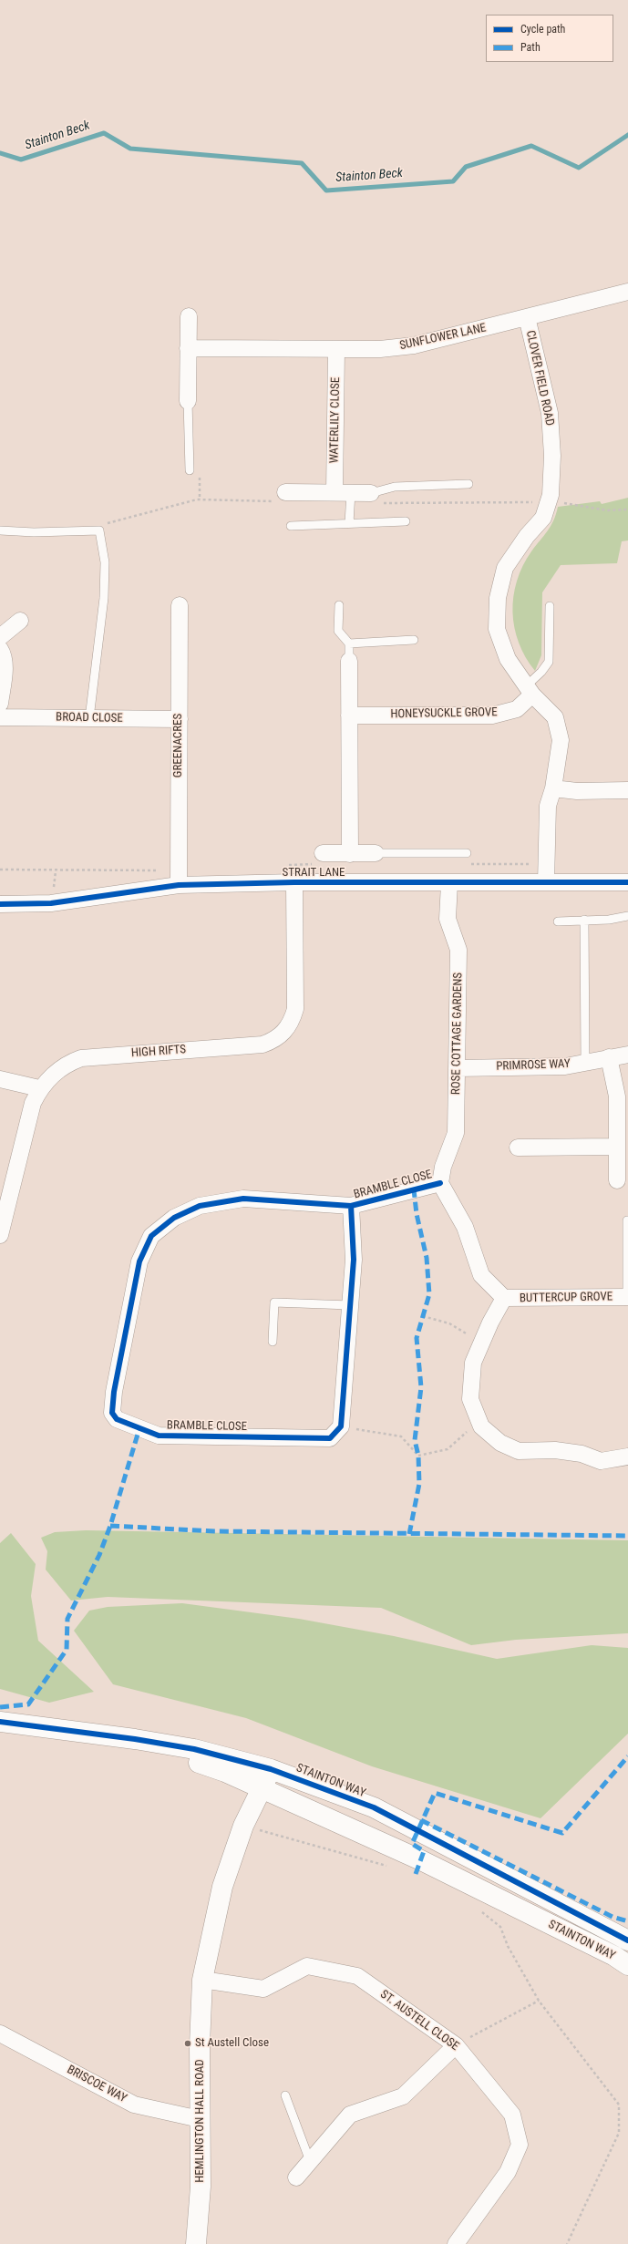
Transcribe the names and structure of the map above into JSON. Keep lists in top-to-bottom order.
{
  "streets": {
    "street": [
      "SUNFLOWER LANE",
      "CLOVER FIELD ROAD",
      "WATERLILY CLOSE",
      "HONEYSUCKLE GROVE",
      "BROAD CLOSE",
      "GREENACRES",
      "STRAIT LANE",
      "ROSE COTTAGE GARDENS",
      "HIGH RIFTS",
      "PRIMROSE WAY",
      "BRAMBLE CLOSE",
      "BUTTERCUP GROVE",
      "STAINTON WAY",
      "ST. AUSTELL CLOSE",
      "BRISCOE WAY",
      "HEMLINGTON HALL ROAD"
    ]
  },
  "crossings": [
    ["SUNFLOWER LANE", "CLOVER FIELD ROAD"],
    ["SUNFLOWER LANE", "WATERLILY CLOSE"],
    ["CLOVER FIELD ROAD", "HONEYSUCKLE GROVE"],
    ["CLOVER FIELD ROAD", "STRAIT LANE"],
    ["BROAD CLOSE", "GREENACRES"],
    ["GREENACRES", "STRAIT LANE"],
    ["STRAIT LANE", "ROSE COTTAGE GARDENS"],
    ["STRAIT LANE", "HIGH RIFTS"],
    ["ROSE COTTAGE GARDENS", "PRIMROSE WAY"],
    ["ROSE COTTAGE GARDENS", "BRAMBLE CLOSE"],
    ["ROSE COTTAGE GARDENS", "BUTTERCUP GROVE"],
    ["BRAMBLE CLOSE", "BUTTERCUP GROVE"],
    ["STAINTON WAY", "HEMLINGTON HALL ROAD"],
    ["ST. AUSTELL CLOSE", "HEMLINGTON HALL ROAD"],
    ["BRISCOE WAY", "HEMLINGTON HALL ROAD"]
  ],
  "water": ["Stainton Beck"],
  "places": ["St Austell Close"],
  "legend": ["Cycle path", "Path"]
}
